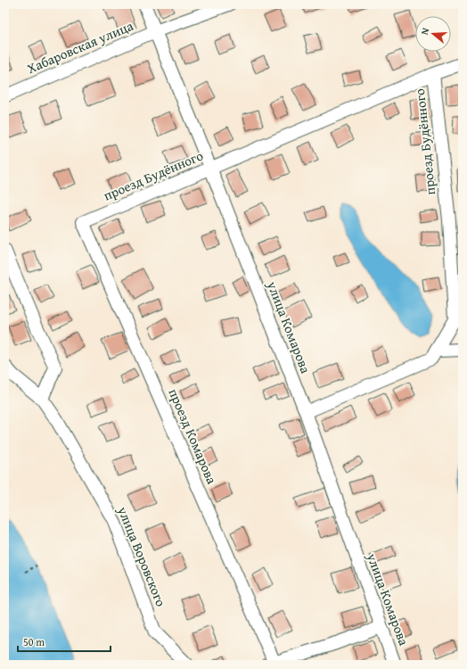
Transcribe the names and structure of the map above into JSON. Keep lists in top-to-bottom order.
{
  "streets": {
    "street": [
      "Хабаровская улица",
      "проезд Будённого",
      "улица Комарова",
      "проезд Комарова",
      "улица Воровского"
    ]
  },
  "crossings": [
    ["Хабаровская улица", "улица Комарова"],
    ["проезд Будённого", "улица Комарова"],
    ["проезд Будённого", "проезд Комарова"]
  ],
  "scale_bar": "50 m",
  "north": "left"
}
